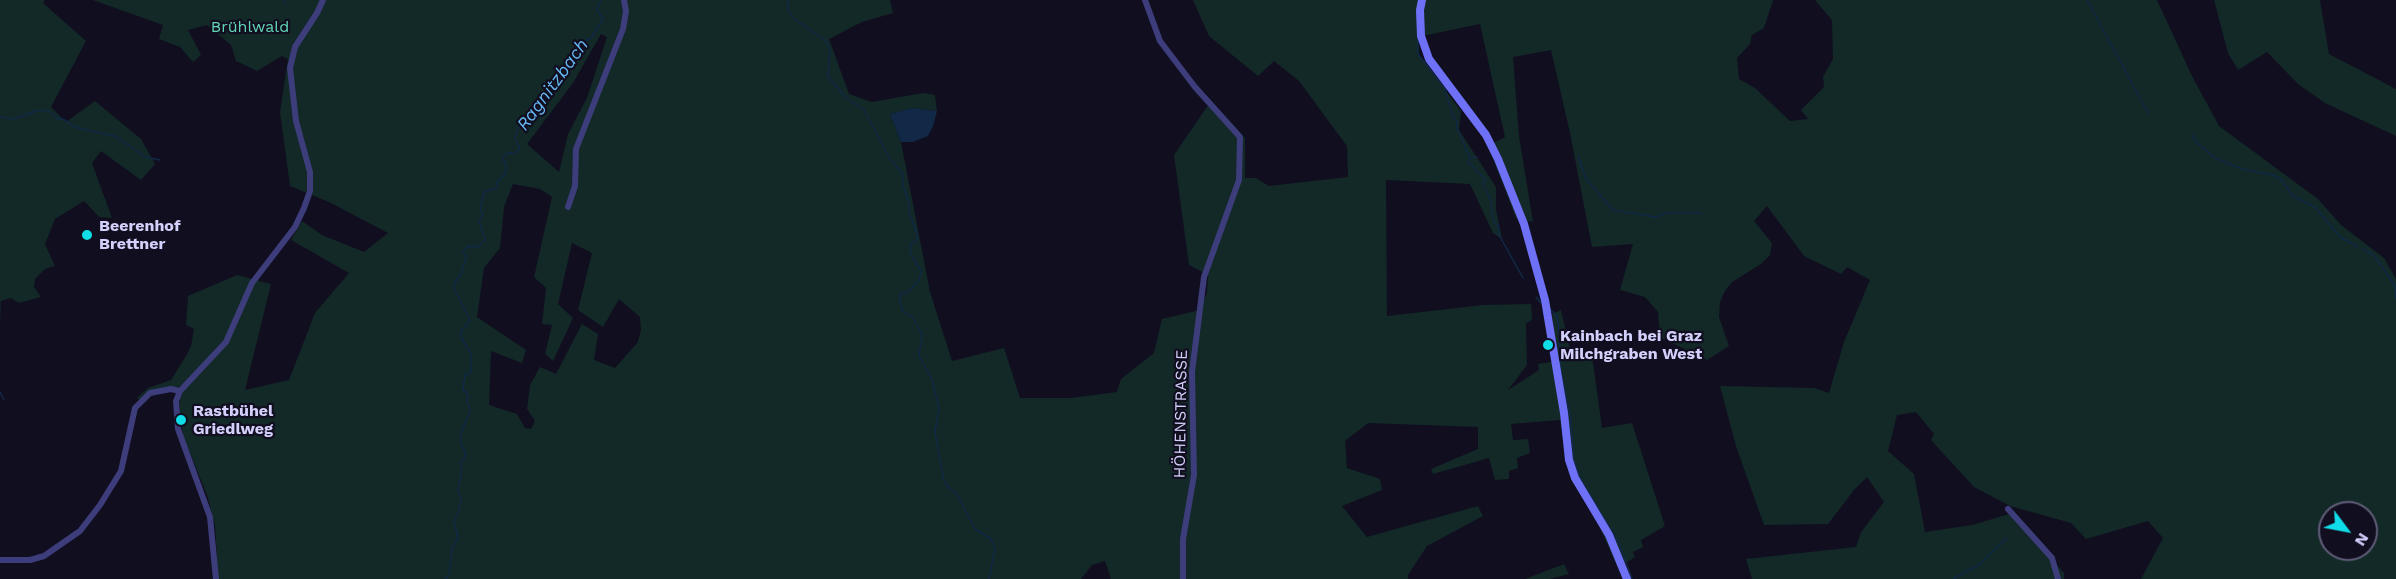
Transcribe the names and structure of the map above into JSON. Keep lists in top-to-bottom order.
{
  "streets": {
    "street": ["HÖHENSTRASSE"]
  },
  "water": ["Ragnitzbach"],
  "parks": ["Brühlwald"],
  "places": ["Beerenhof Brettner", "Kainbach bei Graz Milchgraben West", "Rastbühel Griedlweg"],
  "north": "bottom right"
}
